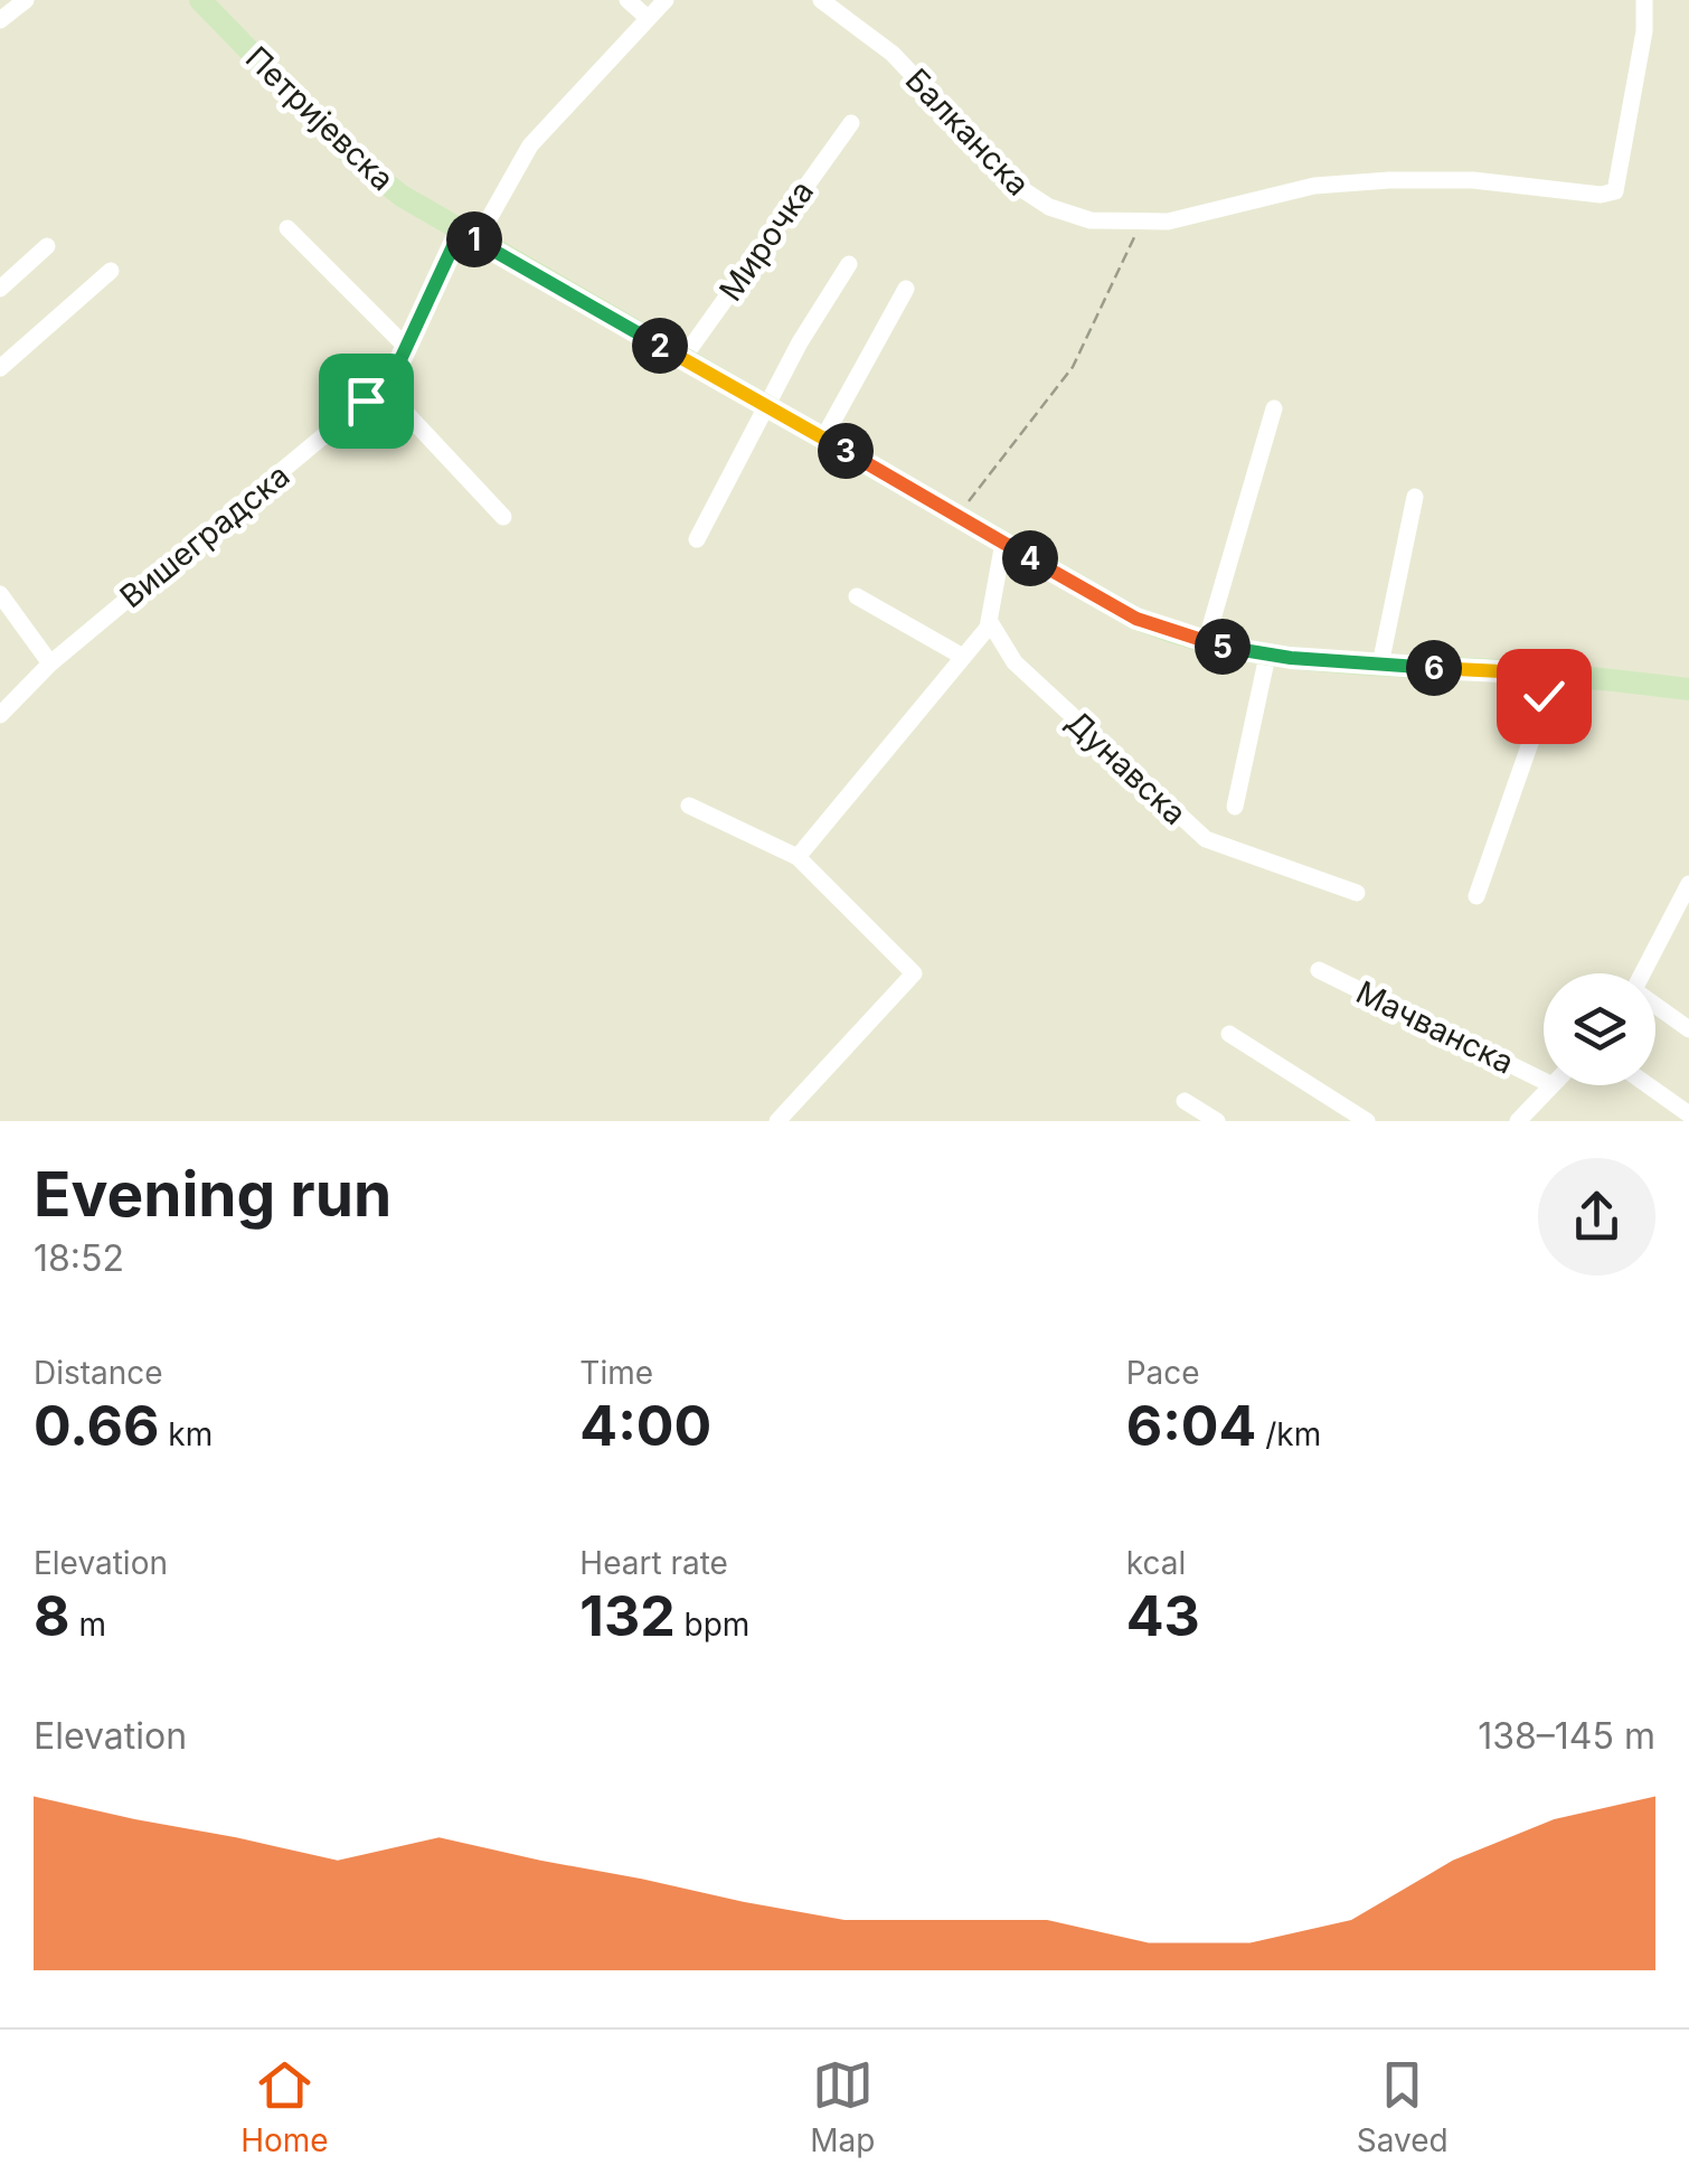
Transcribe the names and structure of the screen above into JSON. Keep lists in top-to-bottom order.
{
  "streets": {
    "main road": ["Петријевска"],
    "street": [
      "Балканска",
      "Мирочка",
      "Вишеградска",
      "Дунавска",
      "Мачванска"
    ]
  },
  "crossings": [
    ["Петријевска", "Мирочка"],
    ["Петријевска", "Вишеградска"]
  ],
  "page": {
    "pins": [
      "1",
      "2",
      "3",
      "4",
      "5",
      "6"
    ],
    "heading": ["Evening run", "18:52"],
    "stats": [
      ["Distance", "0.66 km"],
      ["Time", "4:00"],
      ["Pace", "6:04 /km"],
      ["Elevation", "8 m"],
      ["Heart rate", "132 bpm"],
      ["kcal", "43"]
    ],
    "chart": ["Elevation", "138–145 m"],
    "tabs": ["Home", "Map", "Saved"]
  }
}
